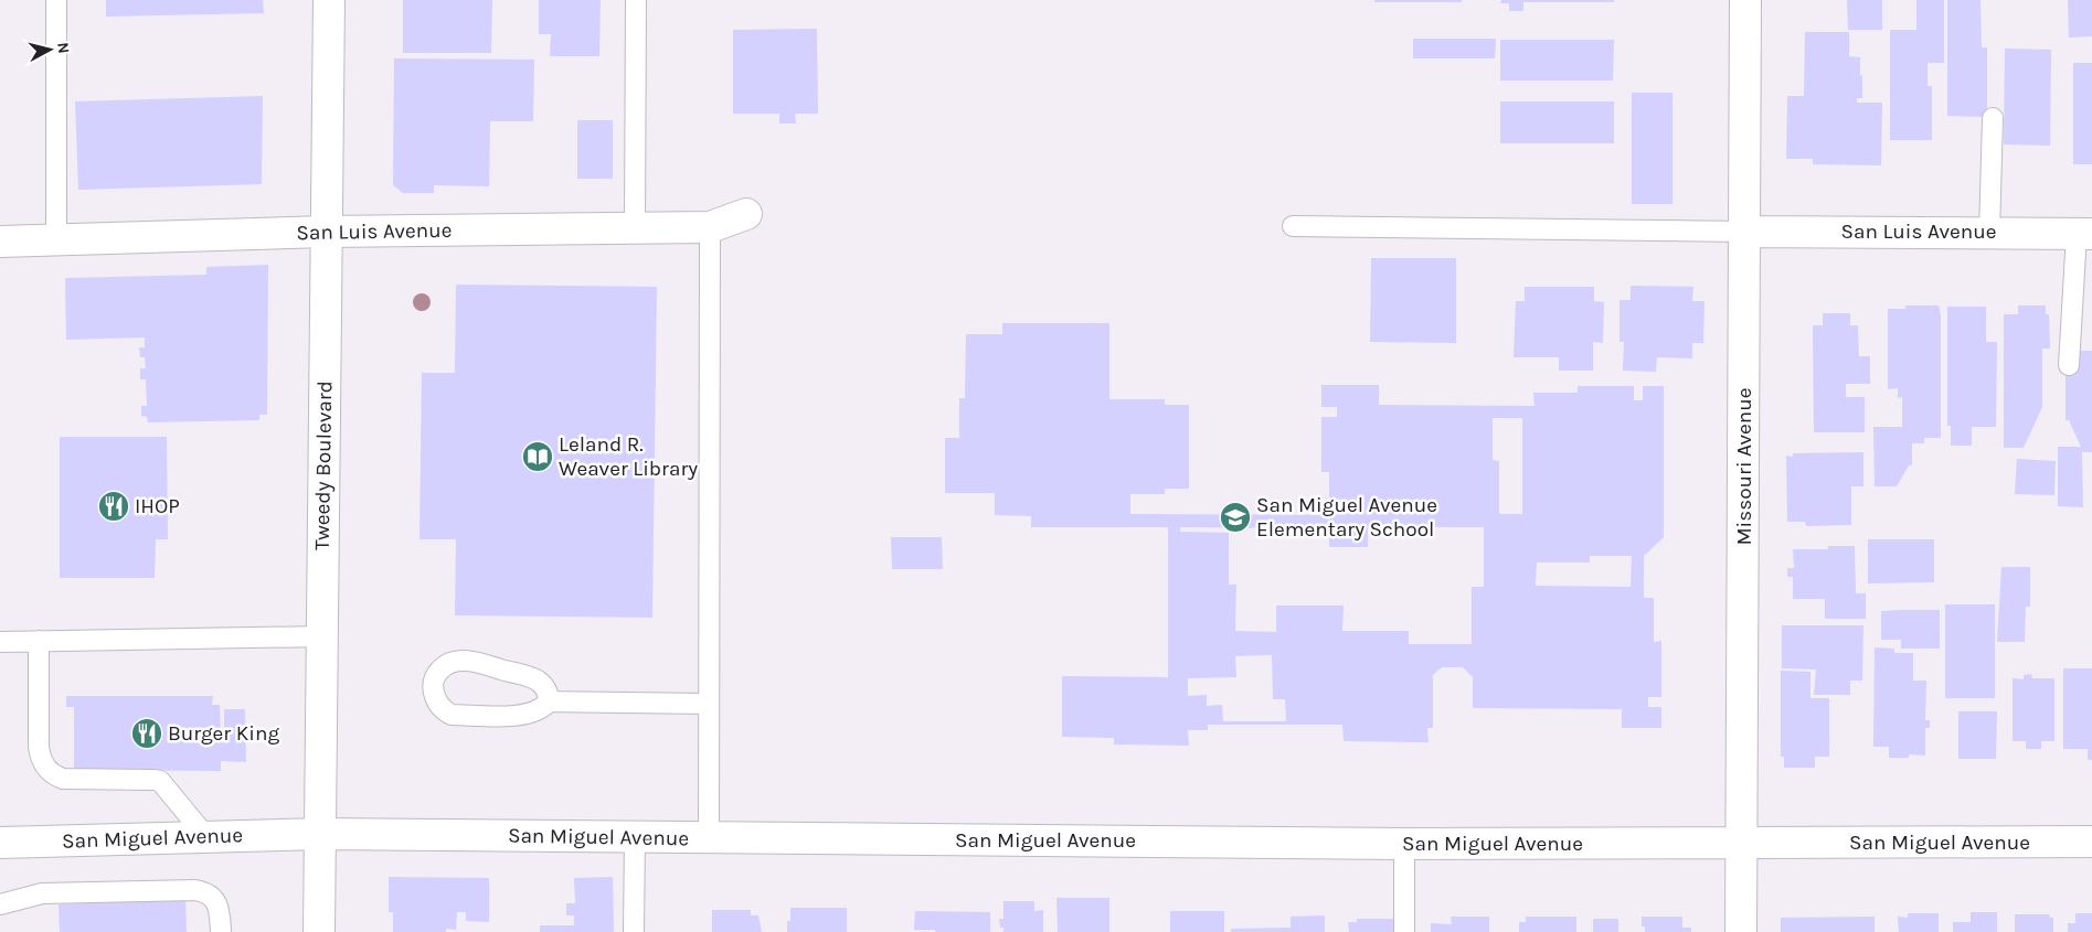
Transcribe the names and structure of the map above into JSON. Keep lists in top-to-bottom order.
{
  "streets": {
    "street": [
      "San Luis Avenue",
      "Tweedy Boulevard",
      "Missouri Avenue",
      "San Miguel Avenue"
    ]
  },
  "crossings": [
    ["San Luis Avenue", "Tweedy Boulevard"],
    ["San Luis Avenue", "Missouri Avenue"],
    ["Tweedy Boulevard", "San Miguel Avenue"],
    ["Missouri Avenue", "San Miguel Avenue"]
  ],
  "places": {
    "library": ["Leland R. Weaver Library"],
    "restaurant": ["IHOP", "Burger King"],
    "school or university": ["San Miguel Avenue Elementary School"]
  },
  "north": "right"
}
